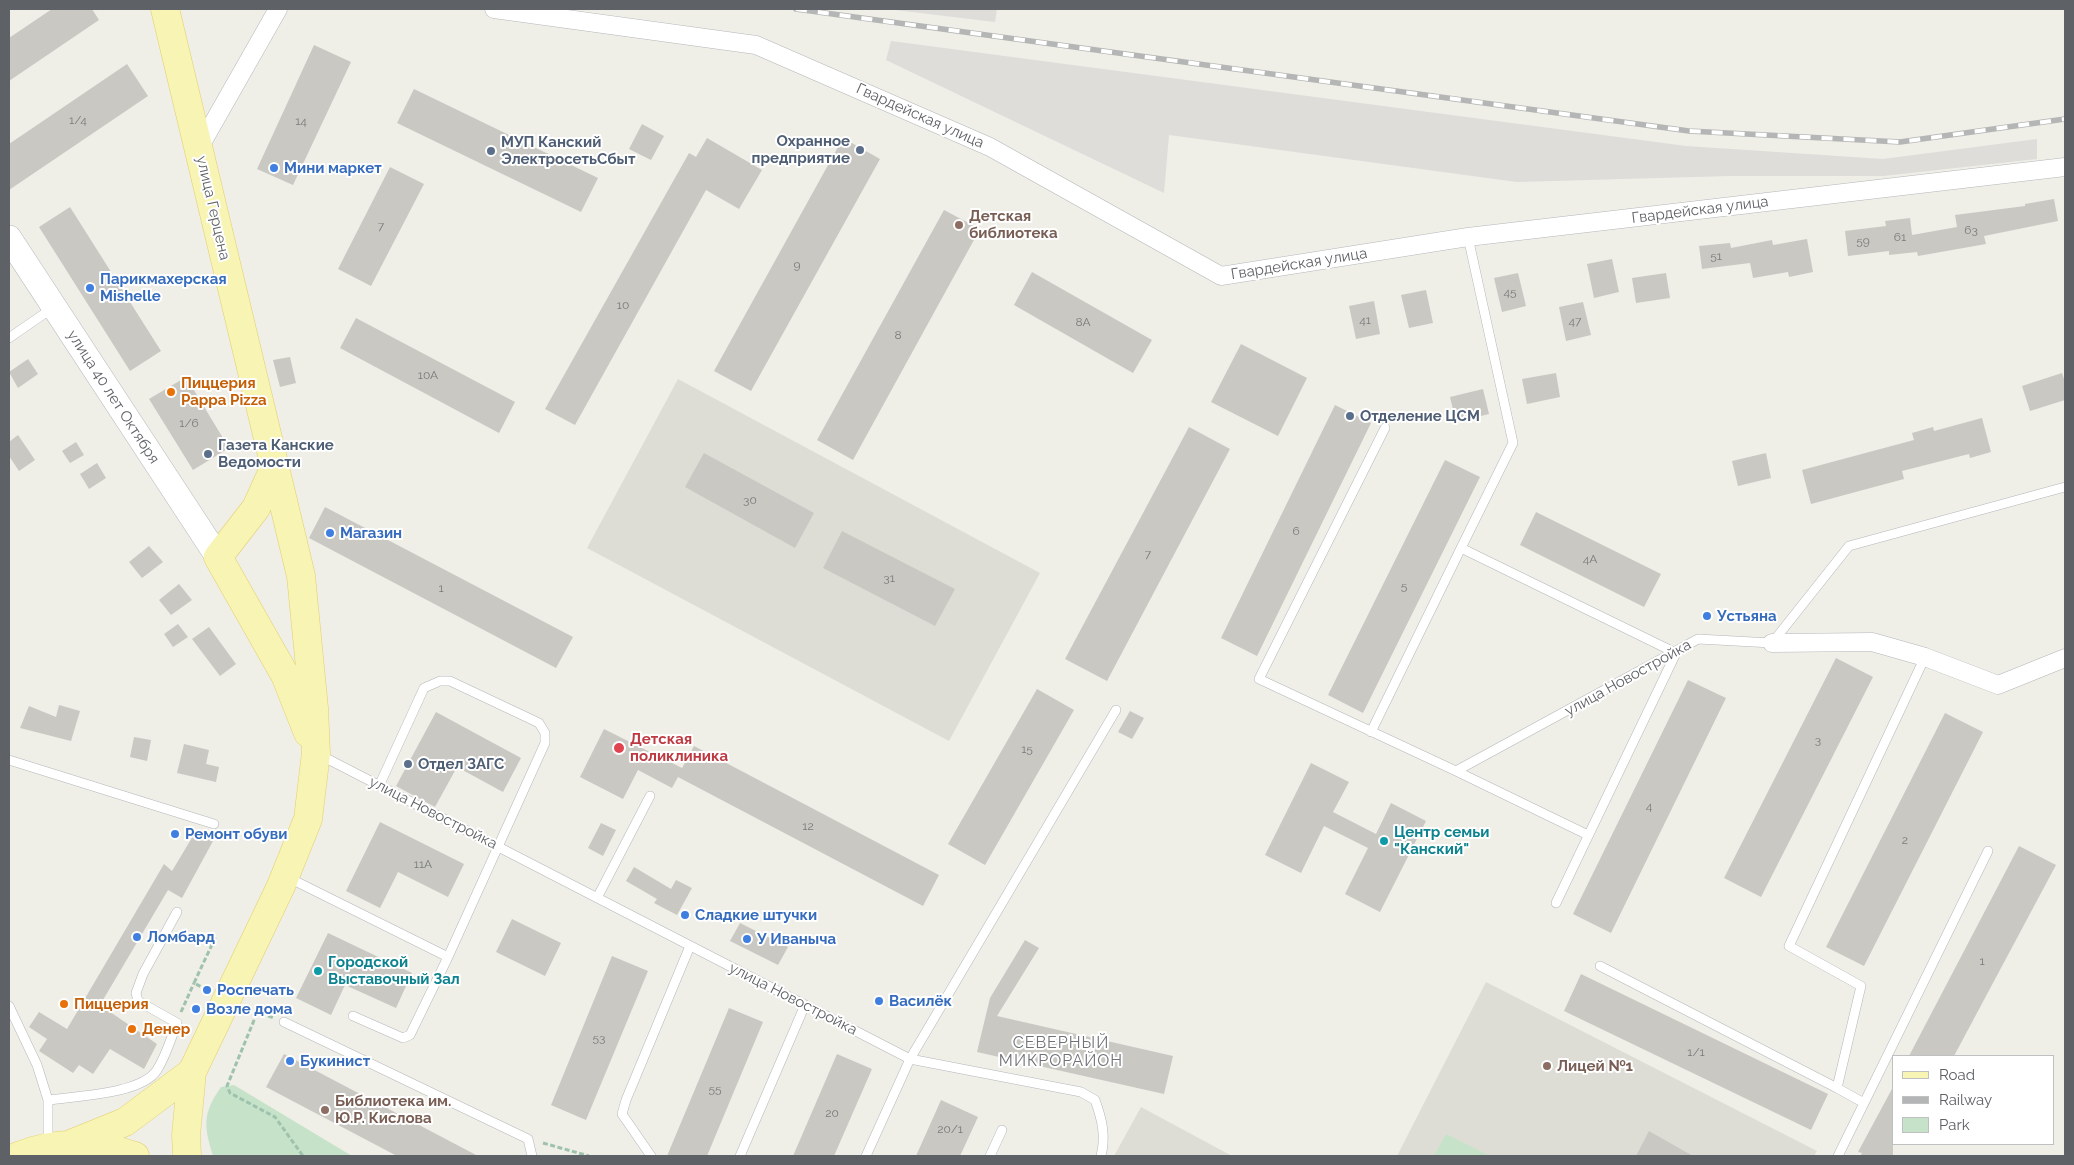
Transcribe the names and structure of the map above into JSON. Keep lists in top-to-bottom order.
{
  "streets": {
    "main road": ["улица Герцена", "улица 40 лет Октября"],
    "street": ["Гвардейская улица"],
    "lane": ["улица Новостройка"]
  },
  "crossings": [
    ["улица Герцена", "улица Новостройка"]
  ],
  "districts": ["СЕВЕРНЫЙ МИКРОРАЙОН"],
  "places": [
    "Охранное предприятие",
    "МУП Канский ЭлектросетьСбыт",
    "Мини маркет",
    "Детская библиотека",
    "Парикмахерская Mishelle",
    "Пиццерия Pappa Pizza",
    "Отделение ЦСМ",
    "Газета Канские Ведомости",
    "Магазин",
    "Устьяна",
    "Детская поликлиника",
    "Отдел ЗАГС",
    "Ремонт обуви",
    "Центр семьи \"Канский\"",
    "Сладкие штучки",
    "Ломбард",
    "У Иваныча",
    "Городской Выставочный Зал",
    "Роспечать",
    "Василёк",
    "Пиццерия",
    "Возле дома",
    "Денер",
    "Букинист",
    "Лицей №1",
    "Библиотека им. Ю.Р. Кислова"
  ],
  "house_numbers": [
    "1/4",
    "14",
    "7",
    "63",
    "61",
    "59",
    "51",
    "9",
    "45",
    "10",
    "41",
    "47",
    "8А",
    "8",
    "10А",
    "1/6",
    "30",
    "6",
    "7",
    "4А",
    "31",
    "5",
    "1",
    "3",
    "15",
    "4",
    "12",
    "2",
    "11А",
    "1",
    "53",
    "1/1",
    "55",
    "20",
    "20/1"
  ],
  "legend": ["Road", "Railway", "Park"]
}
